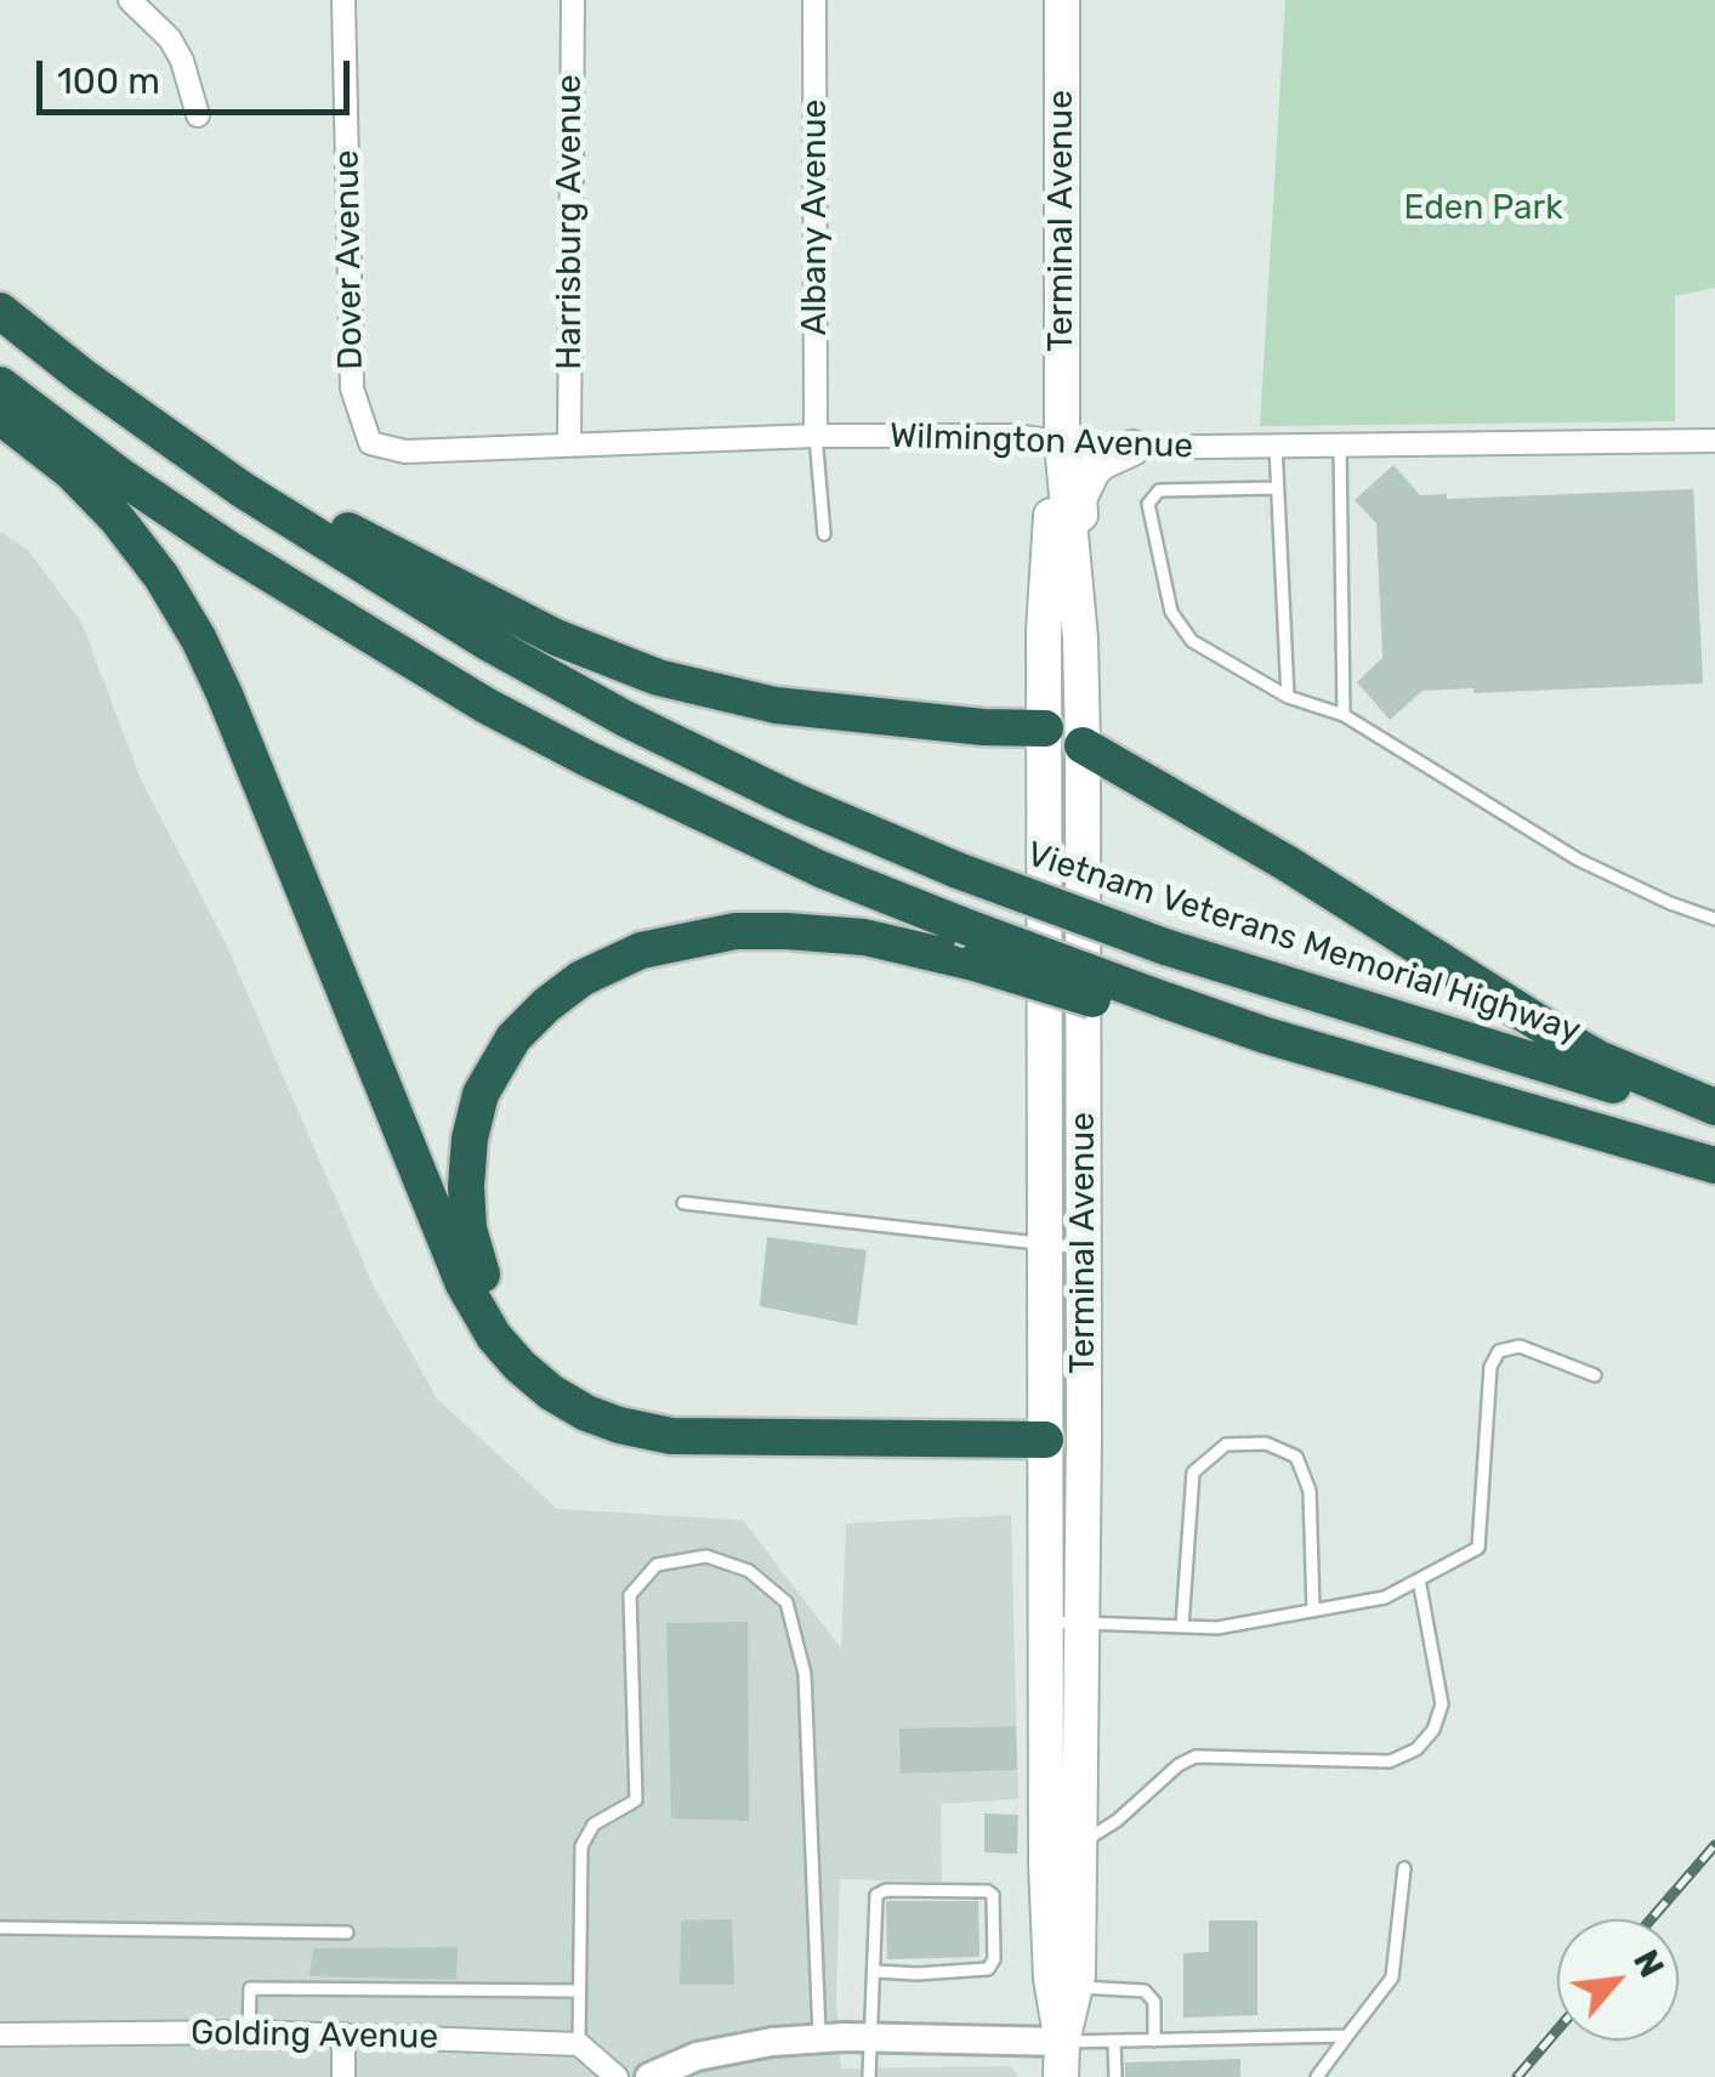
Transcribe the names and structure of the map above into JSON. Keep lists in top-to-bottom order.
{
  "streets": {
    "highway": ["Vietnam Veterans Memorial Highway"],
    "main road": ["Terminal Avenue"],
    "street": [
      "Albany Avenue",
      "Harrisburg Avenue",
      "Dover Avenue",
      "Wilmington Avenue",
      "Golding Avenue"
    ]
  },
  "crossings": [
    ["Albany Avenue", "Wilmington Avenue"],
    ["Terminal Avenue", "Wilmington Avenue"],
    ["Harrisburg Avenue", "Wilmington Avenue"],
    ["Dover Avenue", "Wilmington Avenue"]
  ],
  "parks": ["Eden Park"],
  "scale_bar": "100 m",
  "north": "top right"
}
